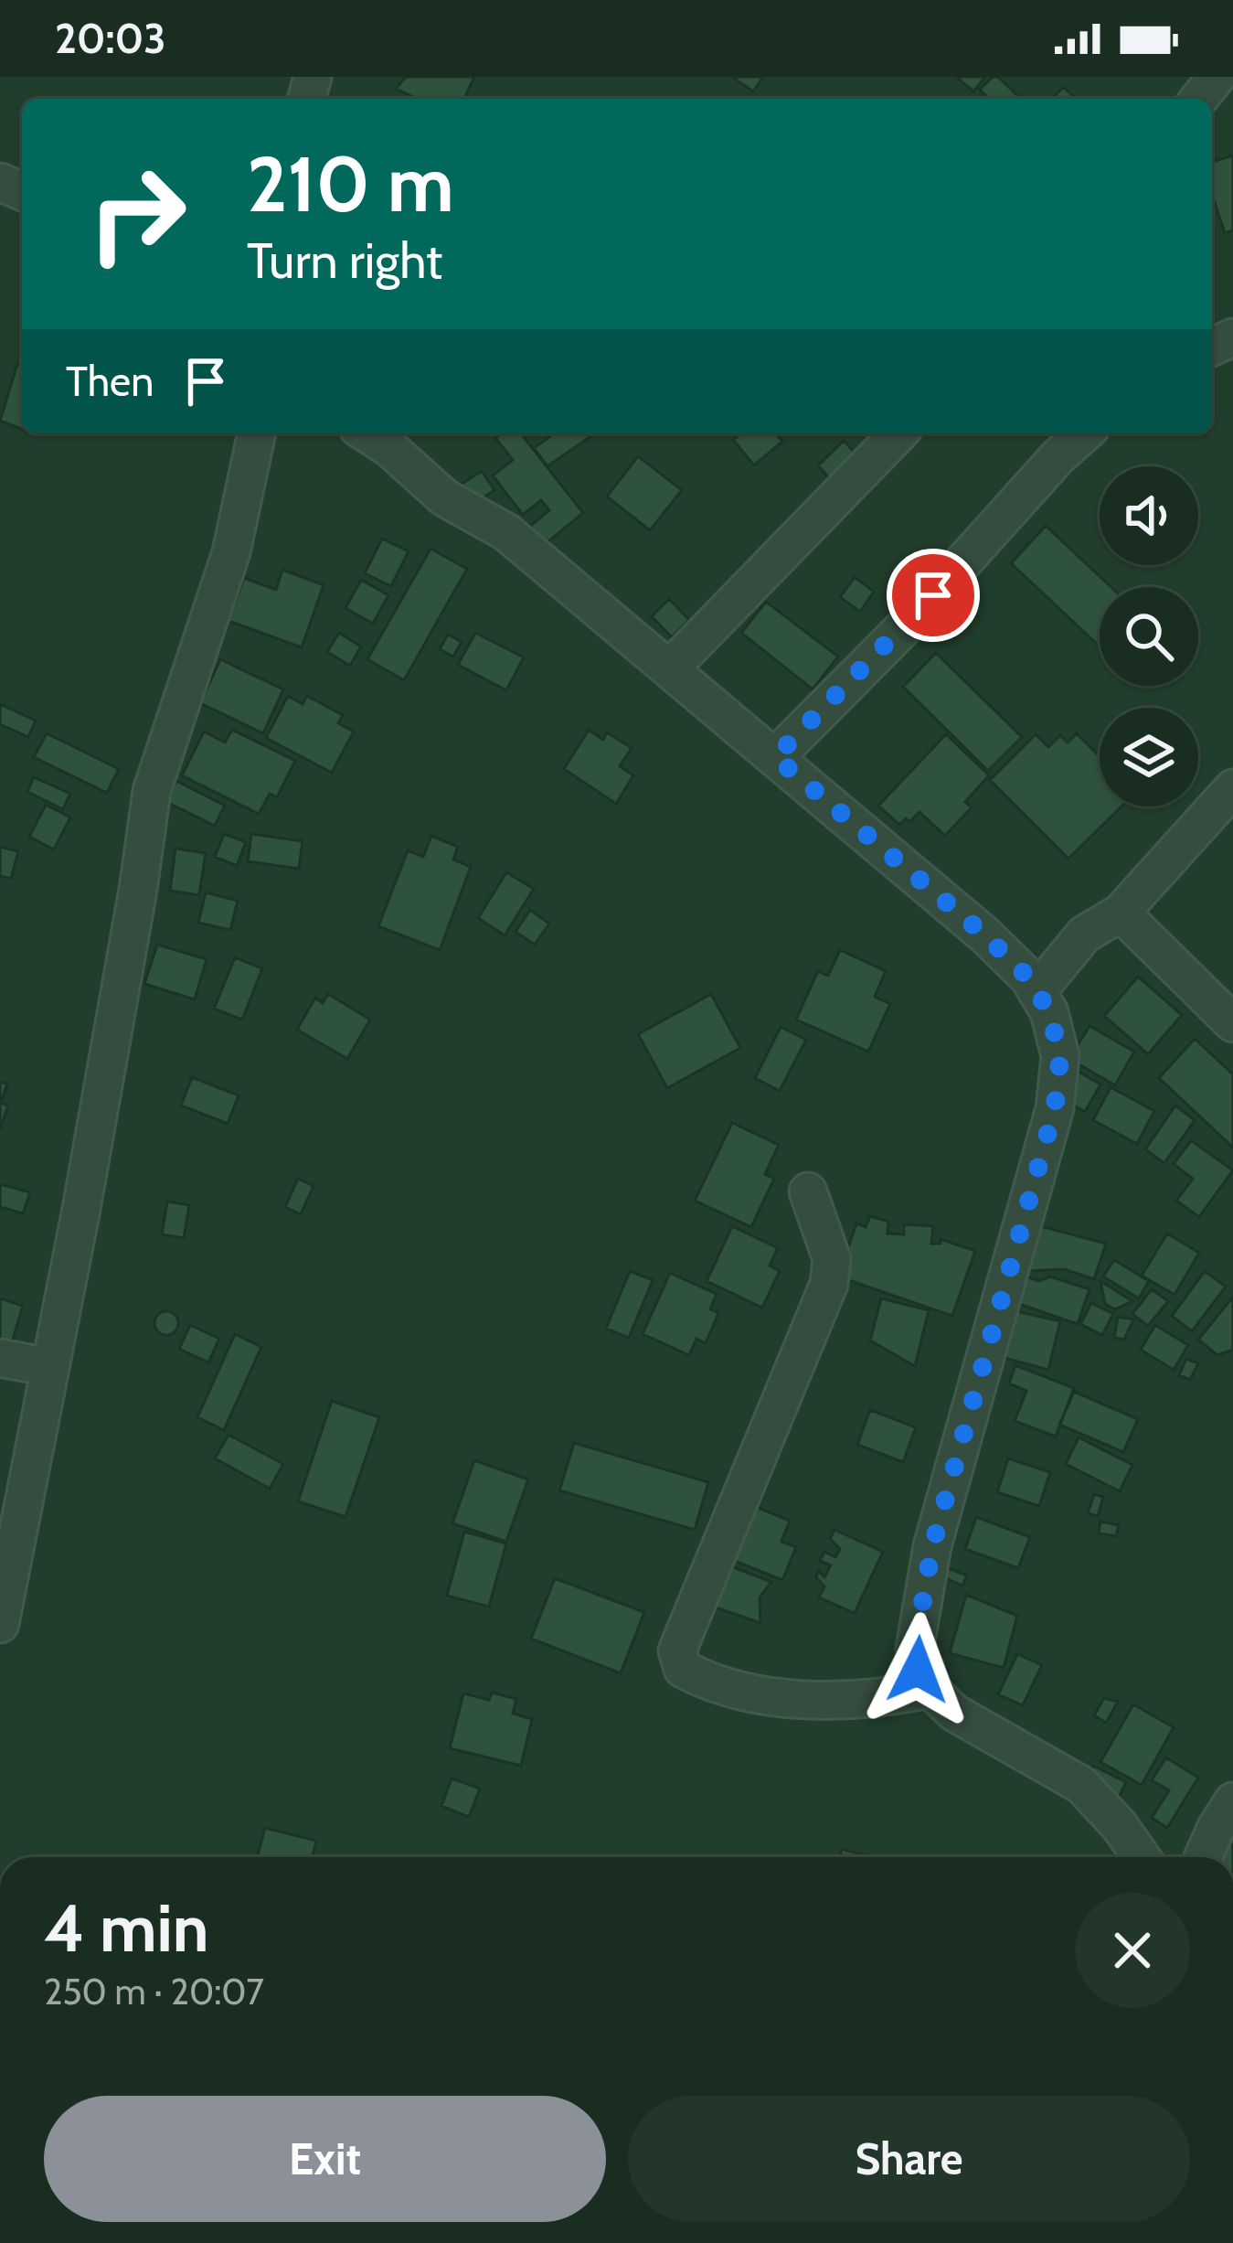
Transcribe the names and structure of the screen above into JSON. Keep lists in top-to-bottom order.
{
  "page": {
    "status": "20:03",
    "turn": ["210 m", "Turn right"],
    "then": "Then",
    "heading": ["4 min", "250 m · 20:07"],
    "buttons": ["Exit", "Share"]
  }
}
